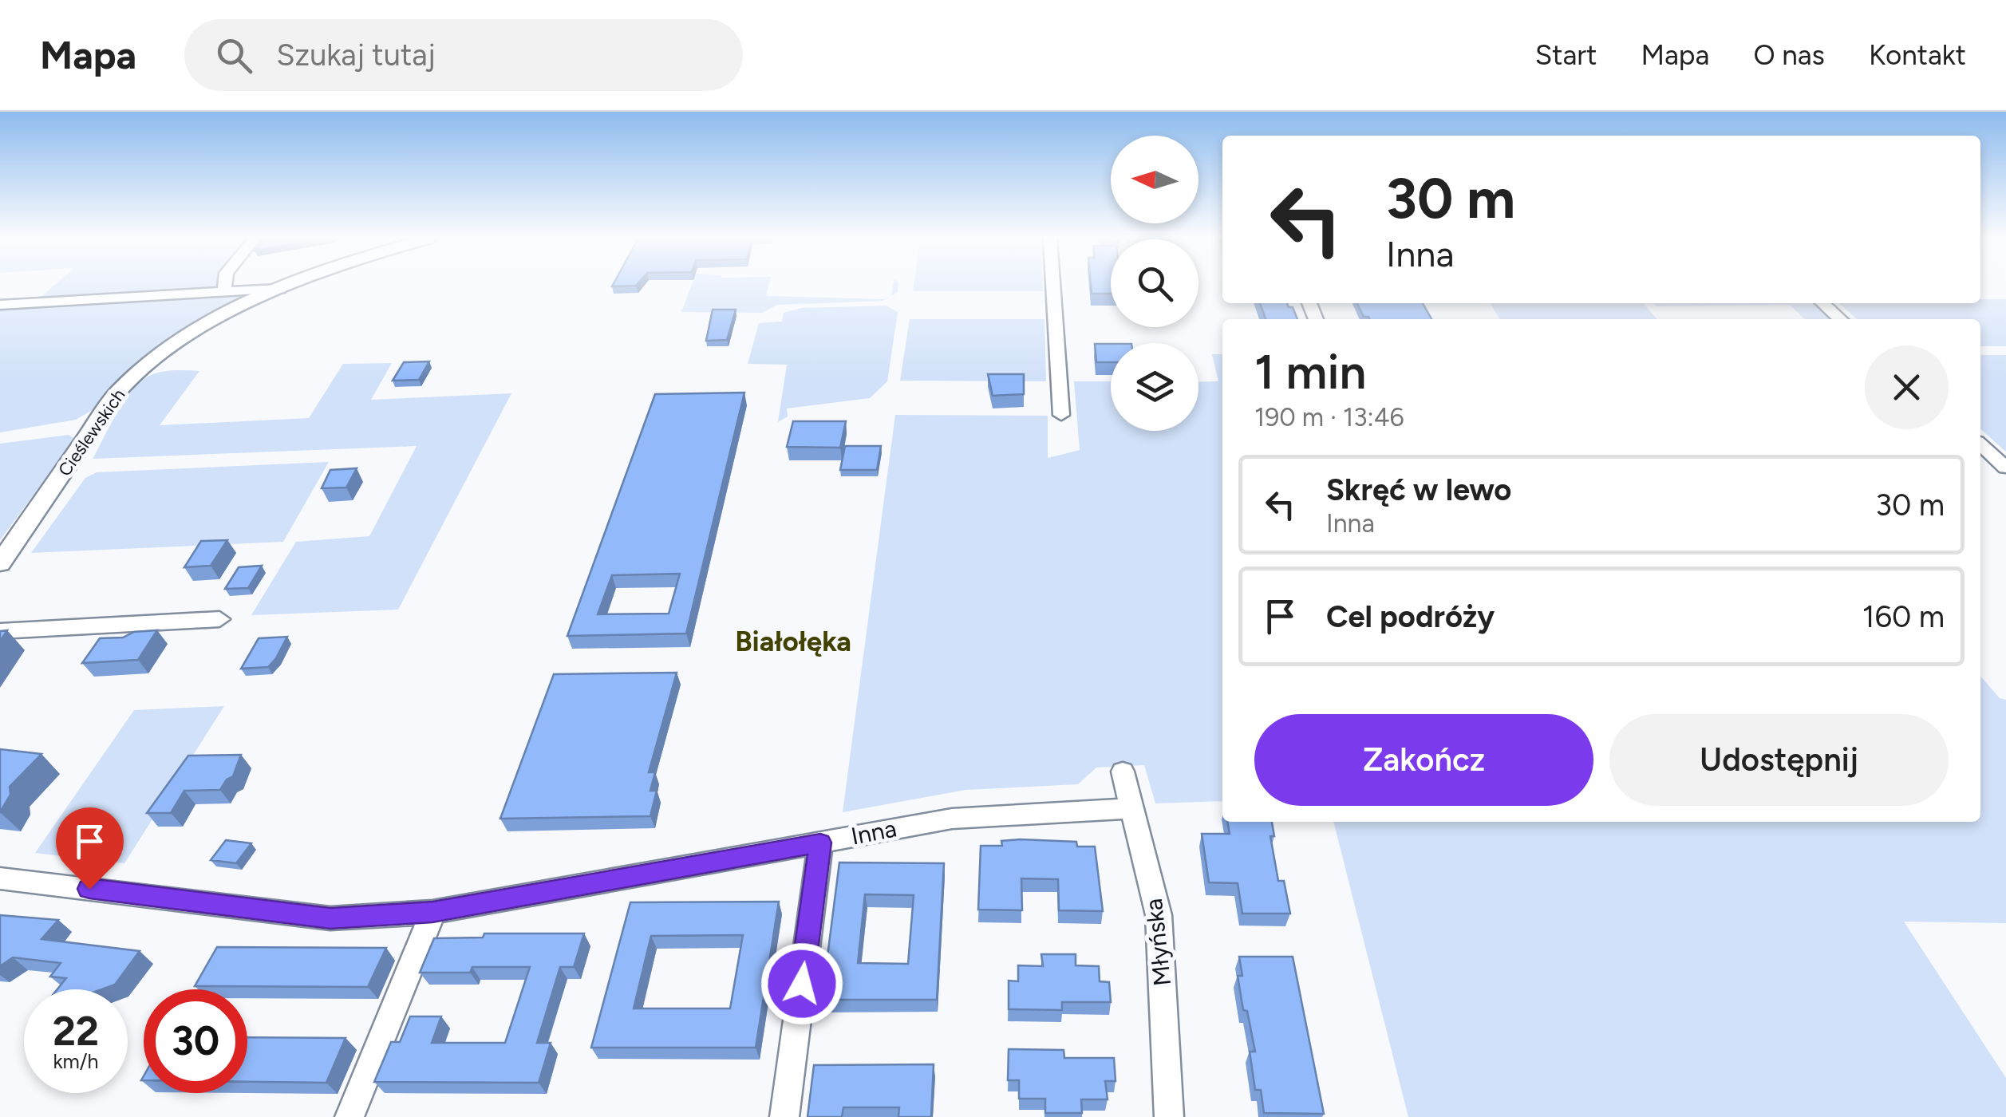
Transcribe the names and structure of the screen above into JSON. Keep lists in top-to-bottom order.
{
  "streets": {
    "street": ["Cieślewskich", "Inna", "Młyńska"]
  },
  "crossings": [
    ["Inna", "Młyńska"]
  ],
  "districts": ["Białołęka"],
  "north": "left",
  "page": {
    "header": "Mapa",
    "search": "Szukaj tutaj",
    "nav": [
      "Start",
      "Mapa",
      "O nas",
      "Kontakt"
    ],
    "turn": ["30 m", "Inna"],
    "heading": ["1 min", "190 m · 13:46"],
    "list": [
      {
        "name": "Skręć w lewo",
        "note": "Inna",
        "value": "30 m"
      },
      {
        "name": "Cel podróży",
        "value": "160 m"
      }
    ],
    "buttons": ["Zakończ", "Udostępnij"],
    "speed": "22 km/h",
    "limit": "30"
  }
}
